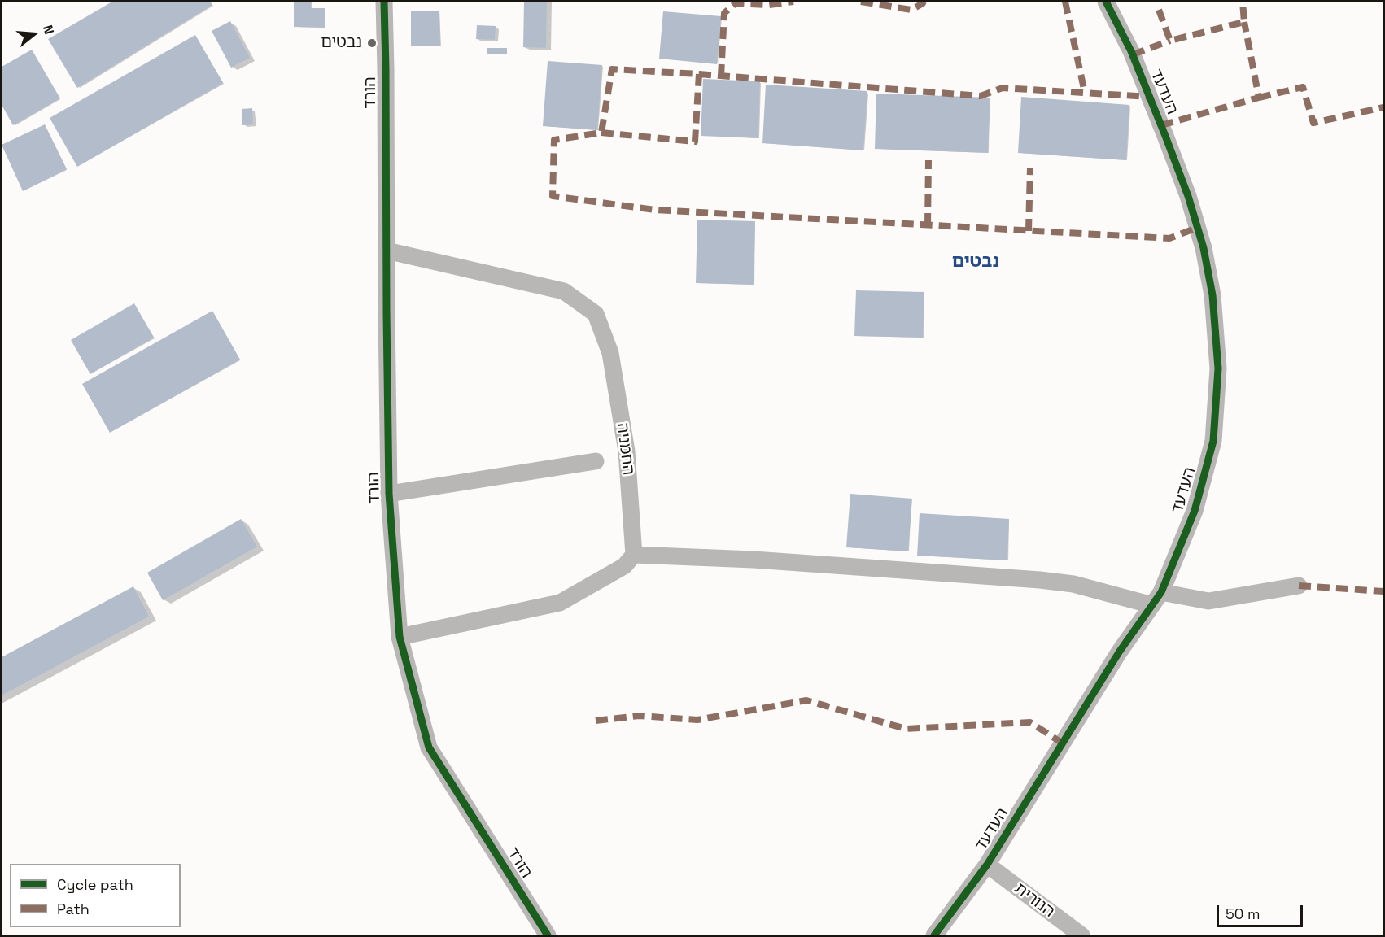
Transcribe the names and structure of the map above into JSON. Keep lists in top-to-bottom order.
{
  "streets": {
    "street": [
      "העדעד",
      "הורד",
      "החמניה",
      "הנורית"
    ]
  },
  "crossings": [
    ["העדעד", "הנורית"],
    ["הורד", "החמניה"]
  ],
  "districts": ["נבטים"],
  "places": ["נבטים"],
  "legend": ["Cycle path", "Path"],
  "scale_bar": "50 m",
  "north": "right"
}
